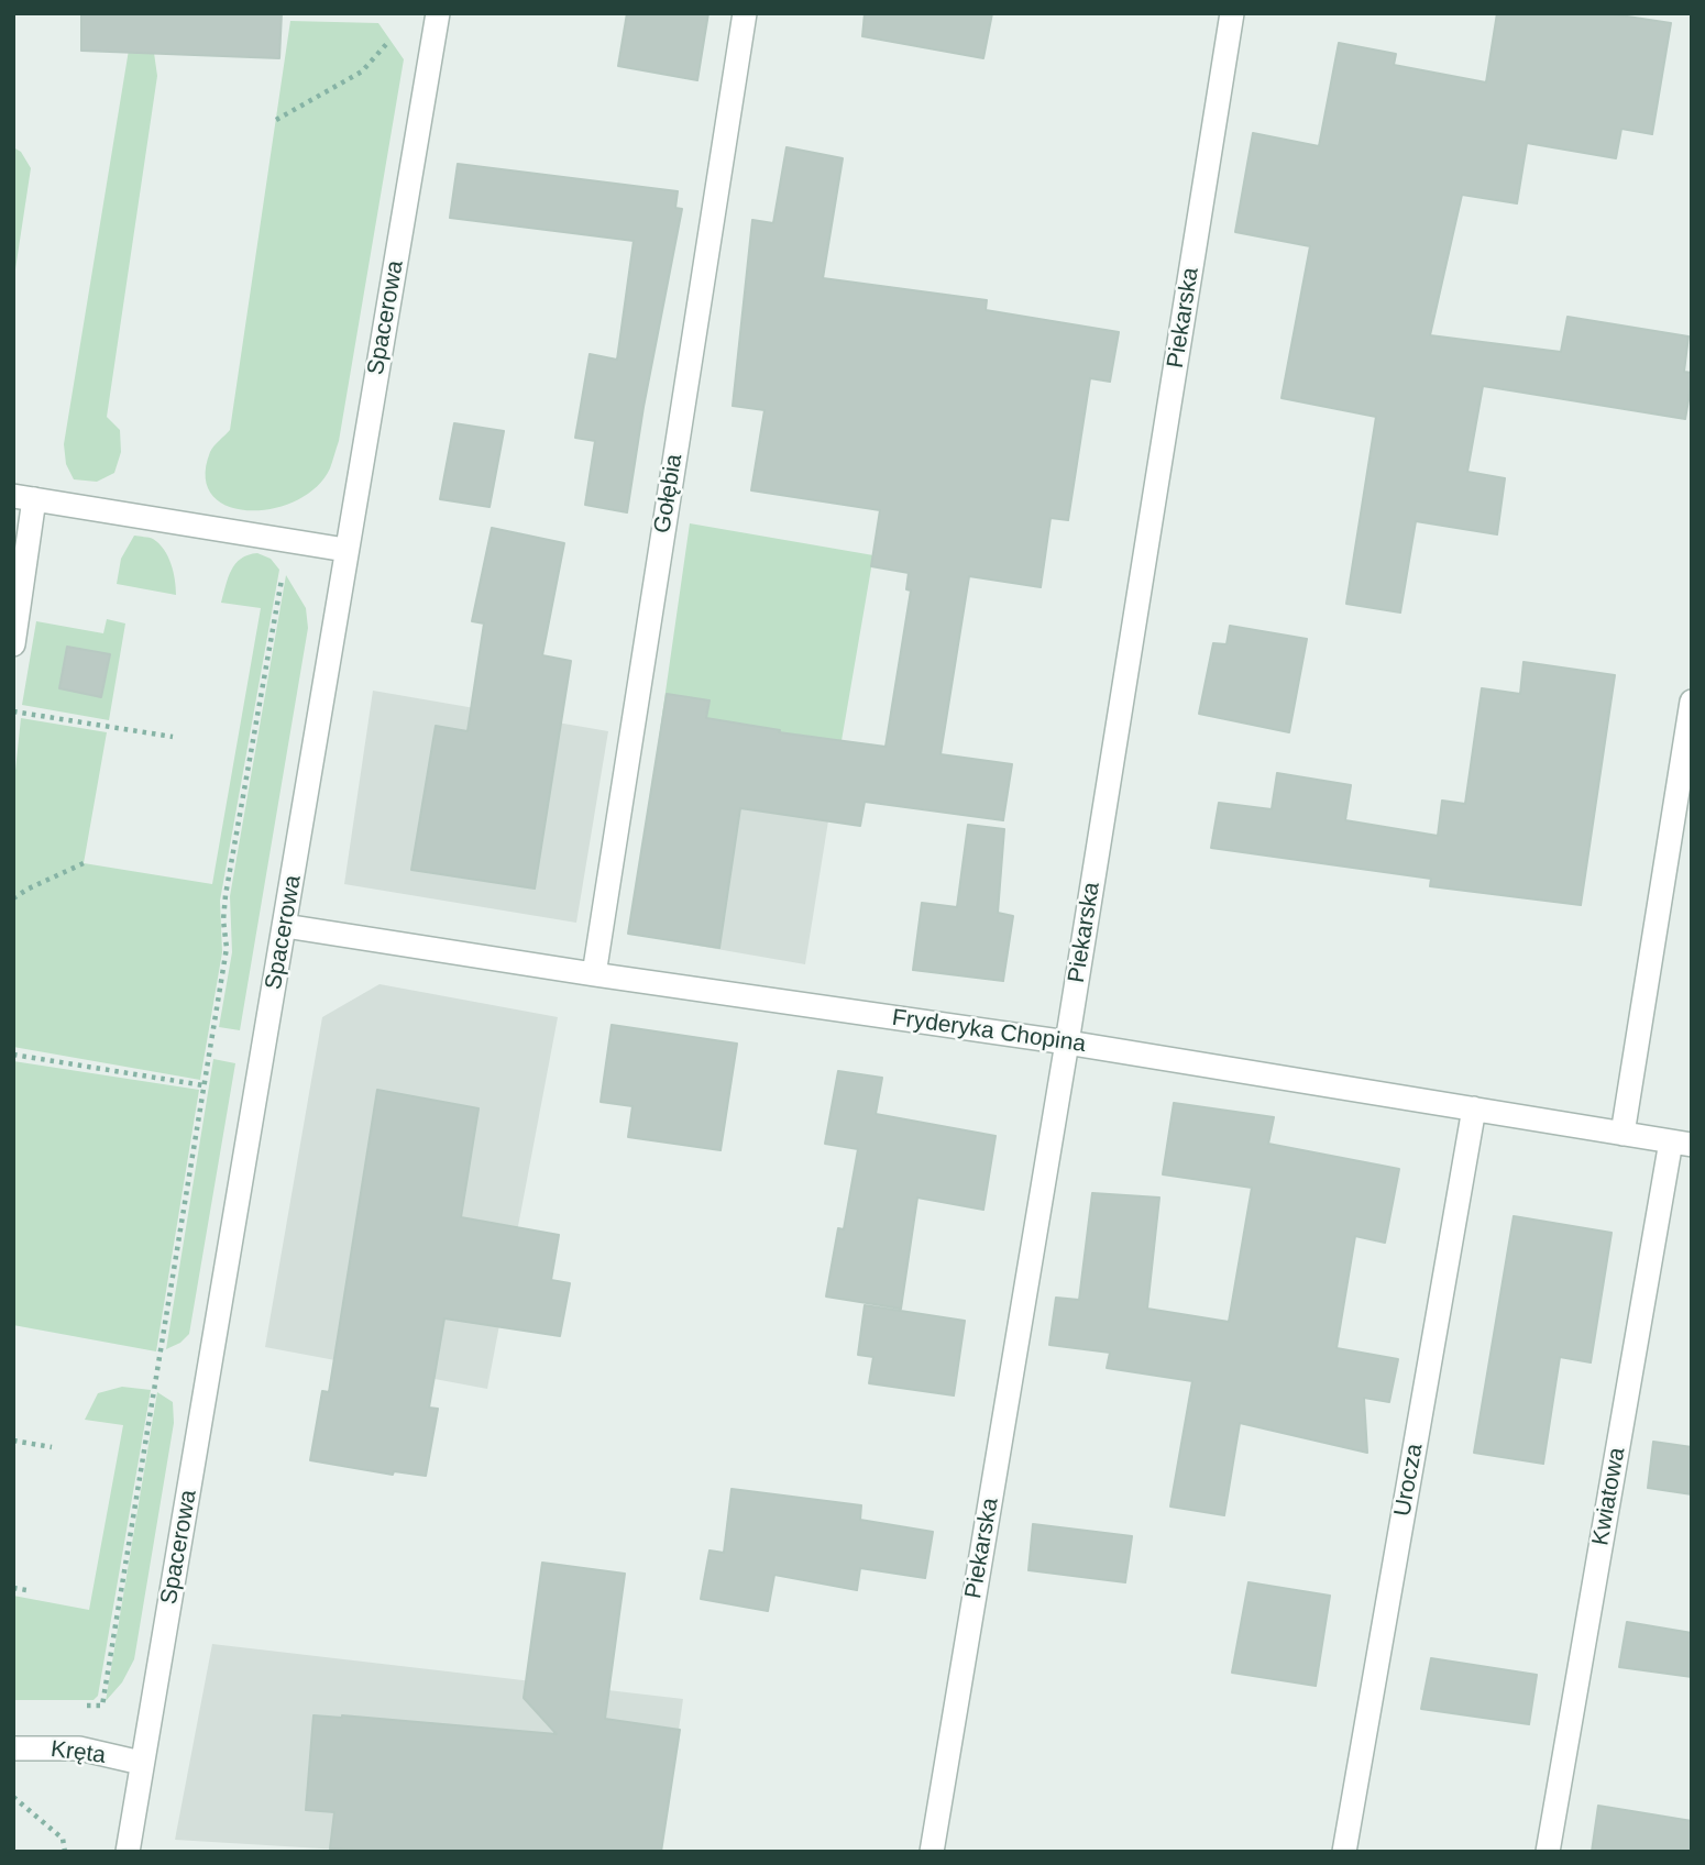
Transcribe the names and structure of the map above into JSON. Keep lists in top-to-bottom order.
{
  "streets": {
    "street": [
      "Spacerowa",
      "Piekarska",
      "Gołębia",
      "Fryderyka Chopina",
      "Urocza",
      "Kwiatowa",
      "Kręta"
    ]
  },
  "crossings": [
    ["Spacerowa", "Fryderyka Chopina"],
    ["Spacerowa", "Kręta"],
    ["Piekarska", "Fryderyka Chopina"],
    ["Gołębia", "Fryderyka Chopina"],
    ["Fryderyka Chopina", "Urocza"],
    ["Fryderyka Chopina", "Kwiatowa"]
  ]
}
